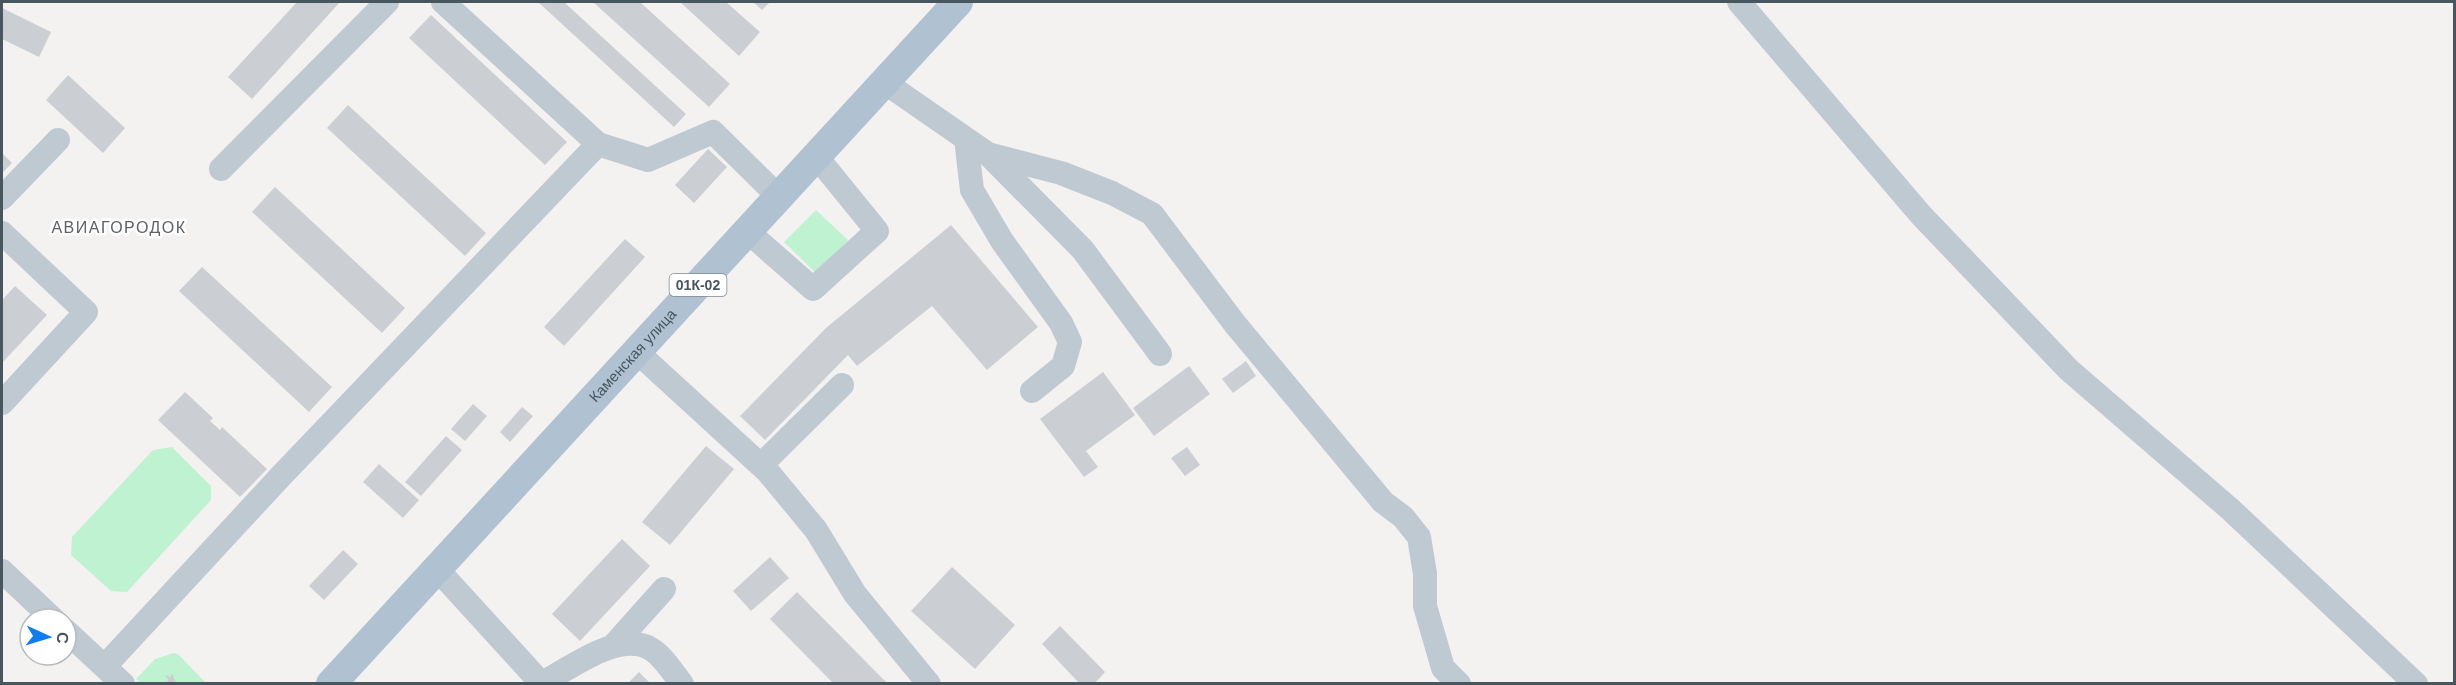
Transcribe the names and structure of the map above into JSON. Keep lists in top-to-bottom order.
{
  "streets": {
    "main road": ["01К-02", "Каменская улица"]
  },
  "districts": ["АВИАГОРОДОК"],
  "north": "right"
}
